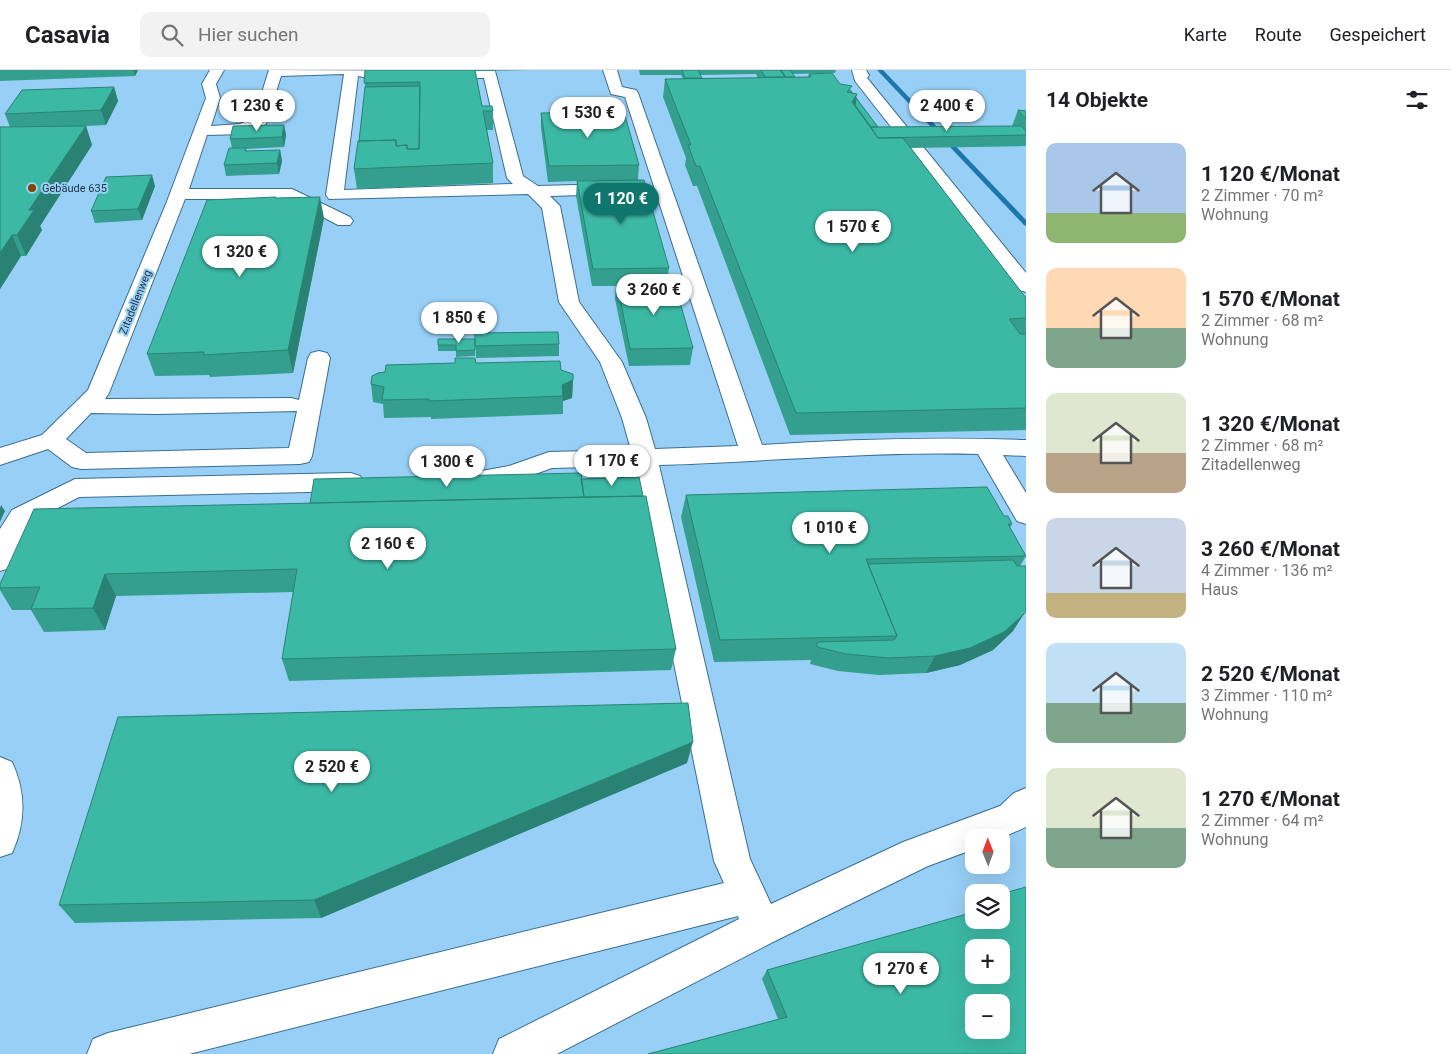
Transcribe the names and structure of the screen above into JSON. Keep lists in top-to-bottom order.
{
  "streets": {
    "street": ["Zitadellenweg"]
  },
  "places": ["Gebäude 635"],
  "north": "top",
  "page": {
    "header": "Casavia",
    "search": "Hier suchen",
    "nav": ["Karte", "Route", "Gespeichert"],
    "heading": "14 Objekte",
    "price": [
      "1 230 €",
      "2 400 €",
      "1 530 €",
      "1 120 €",
      "1 570 €",
      "1 320 €",
      "3 260 €",
      "1 850 €",
      "1 170 €",
      "1 300 €",
      "1 010 €",
      "2 160 €",
      "2 520 €",
      "1 270 €"
    ],
    "list": [
      {
        "name": "1 120 €/Monat",
        "note": "2 Zimmer · 70 m² · Wohnung"
      },
      {
        "name": "1 570 €/Monat",
        "note": "2 Zimmer · 68 m² · Wohnung"
      },
      {
        "name": "1 320 €/Monat",
        "note": "2 Zimmer · 68 m² · Zitadellenweg"
      },
      {
        "name": "3 260 €/Monat",
        "note": "4 Zimmer · 136 m² · Haus"
      },
      {
        "name": "2 520 €/Monat",
        "note": "3 Zimmer · 110 m² · Wohnung"
      },
      {
        "name": "1 270 €/Monat",
        "note": "2 Zimmer · 64 m² · Wohnung"
      }
    ],
    "map_buttons": ["+", "−"]
  }
}
